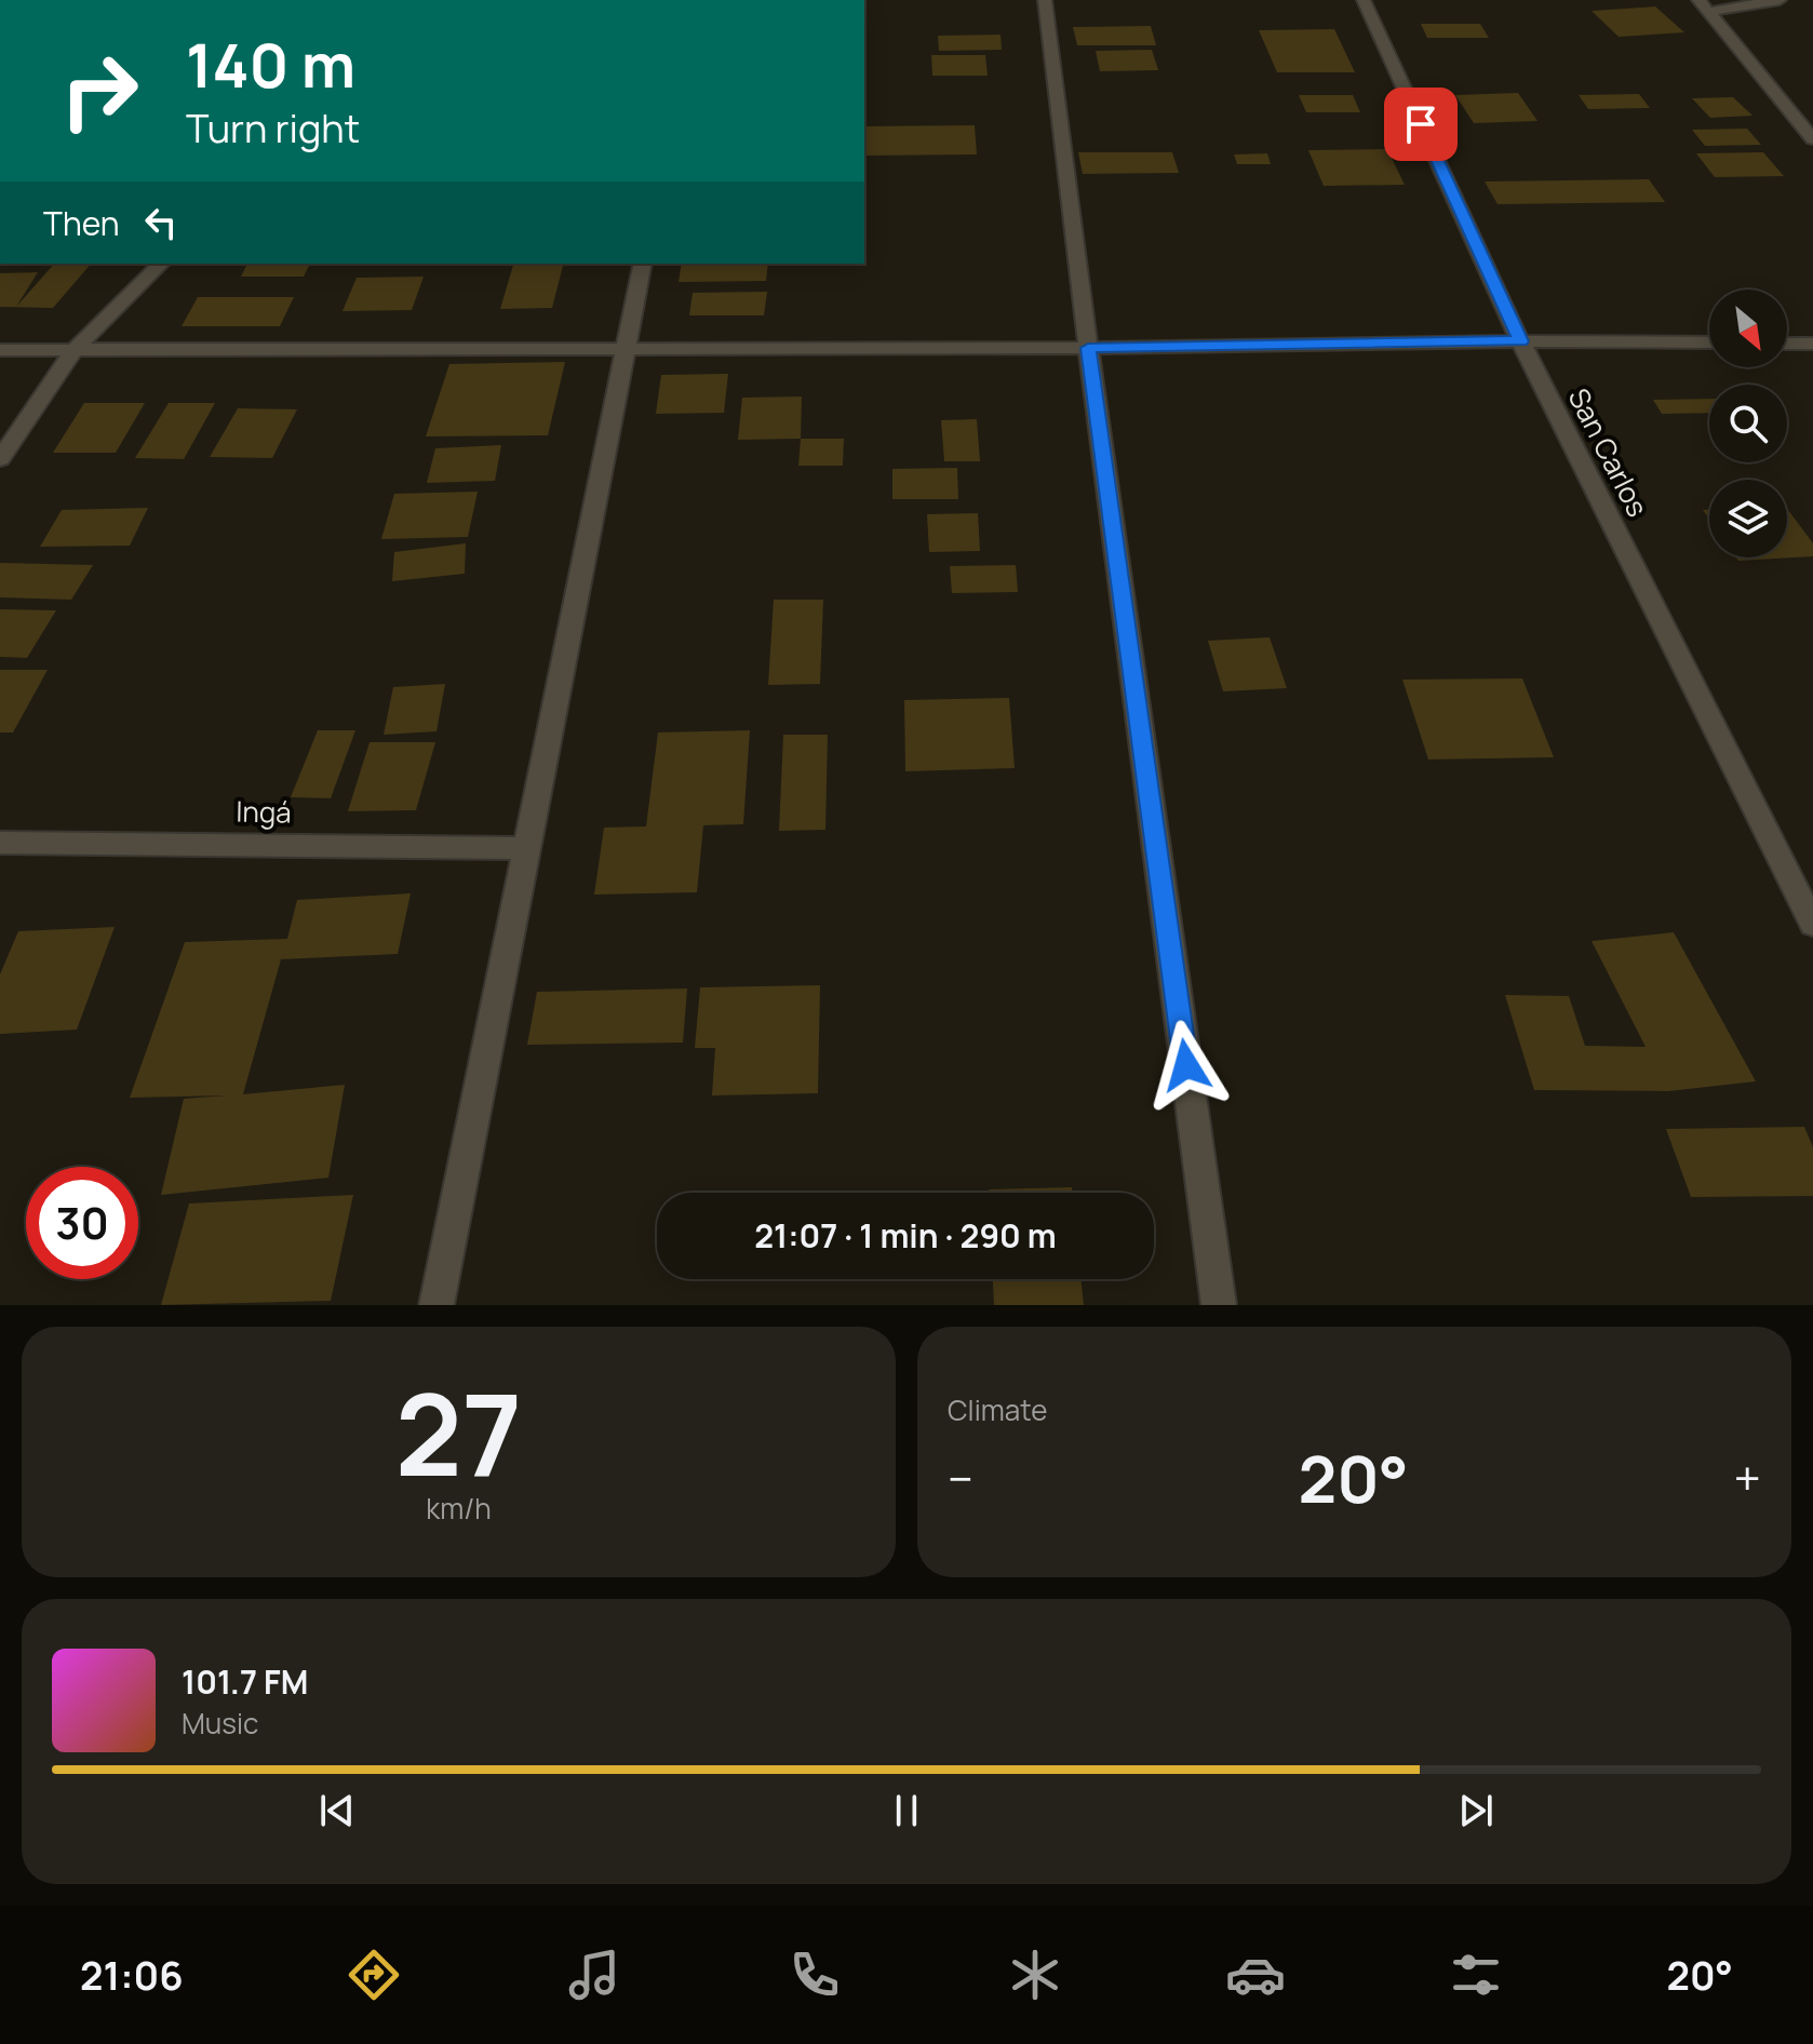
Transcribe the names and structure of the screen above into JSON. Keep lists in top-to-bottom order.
{
  "streets": {
    "street": ["San Carlos", "Ingá"]
  },
  "north": "bottom right",
  "page": {
    "turn": ["140 m", "Turn right"],
    "then": "Then",
    "limit": "30",
    "trip": "21:07 · 1 min · 290 m",
    "tile": [
      ["27", "km/h"],
      "Climate"
    ],
    "heat": ["−", "20°", "+"],
    "song": ["101.7 FM", "Music"],
    "tabs": ["21:06", "20°"]
  }
}
